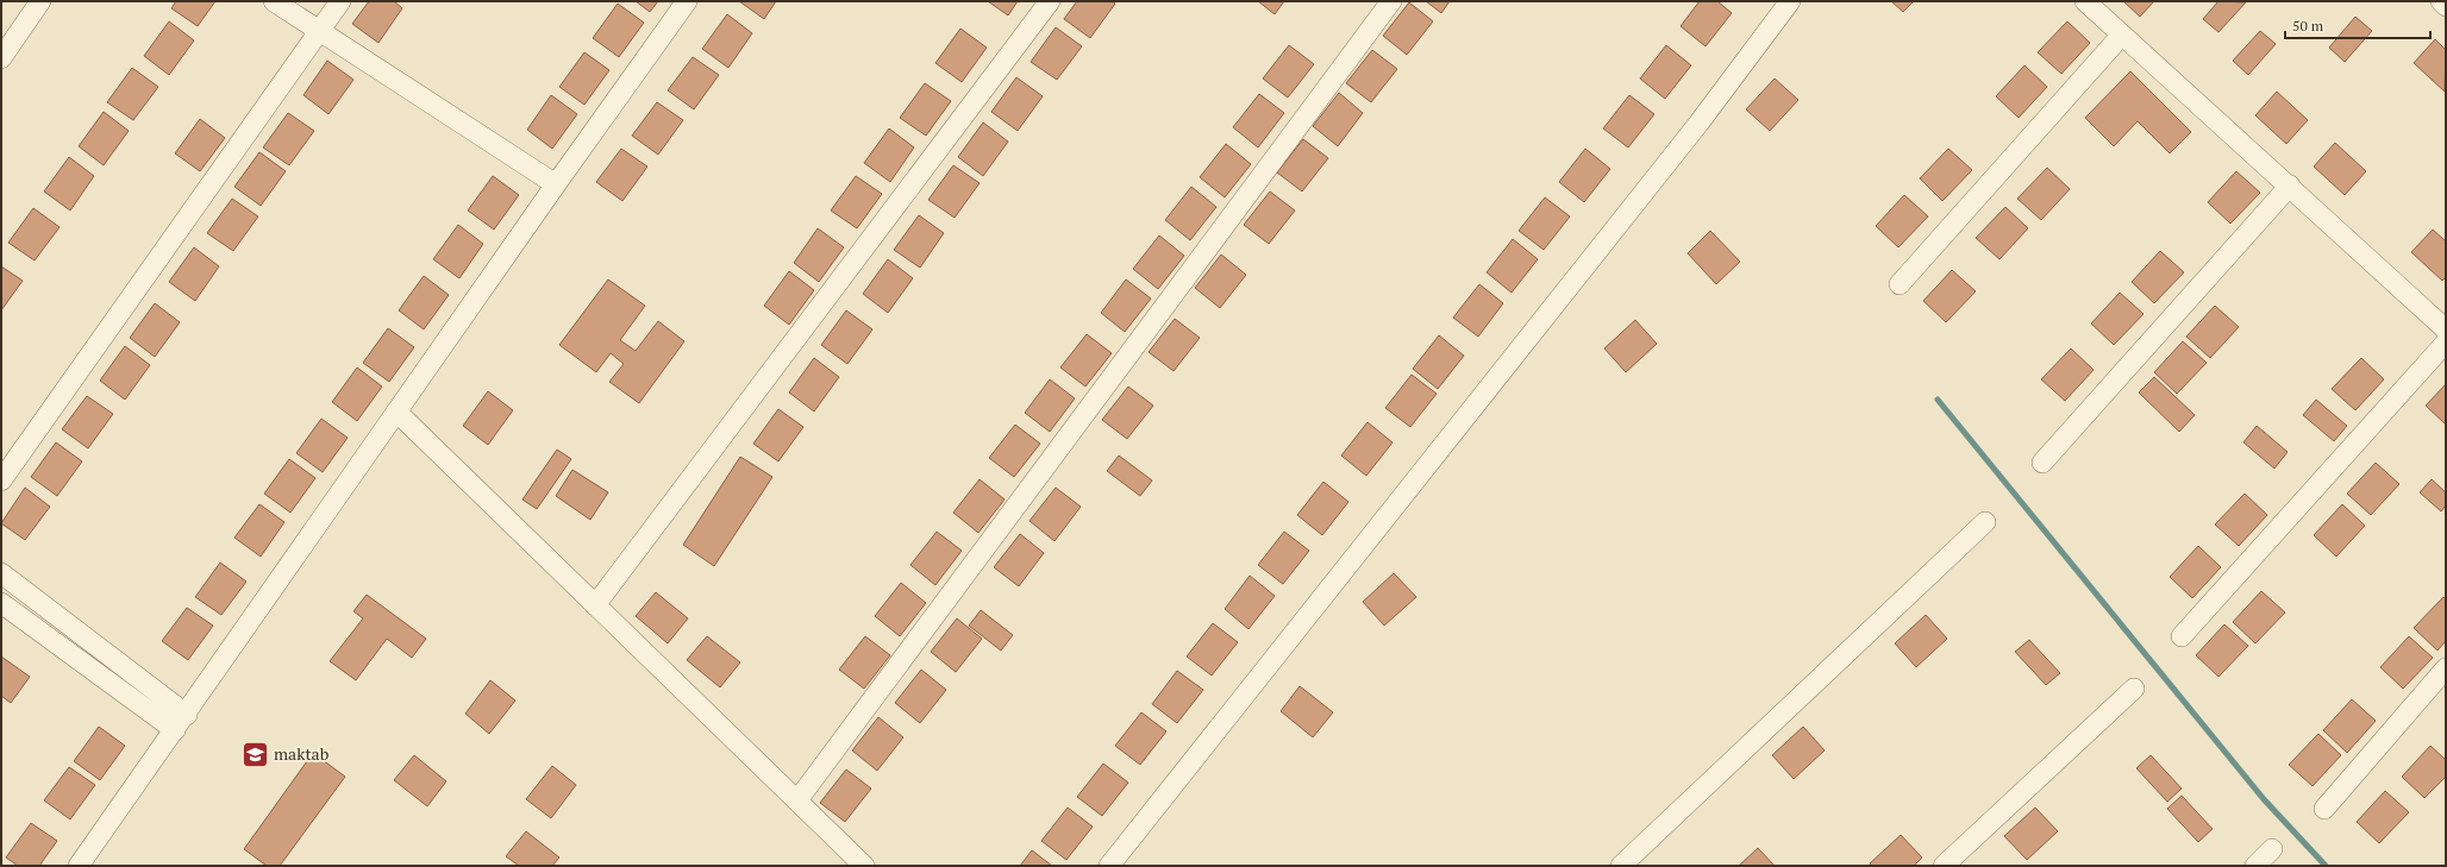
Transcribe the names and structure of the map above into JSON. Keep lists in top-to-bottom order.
{
  "places": {
    "school or university": ["maktab"]
  },
  "scale_bar": "50 m"
}
